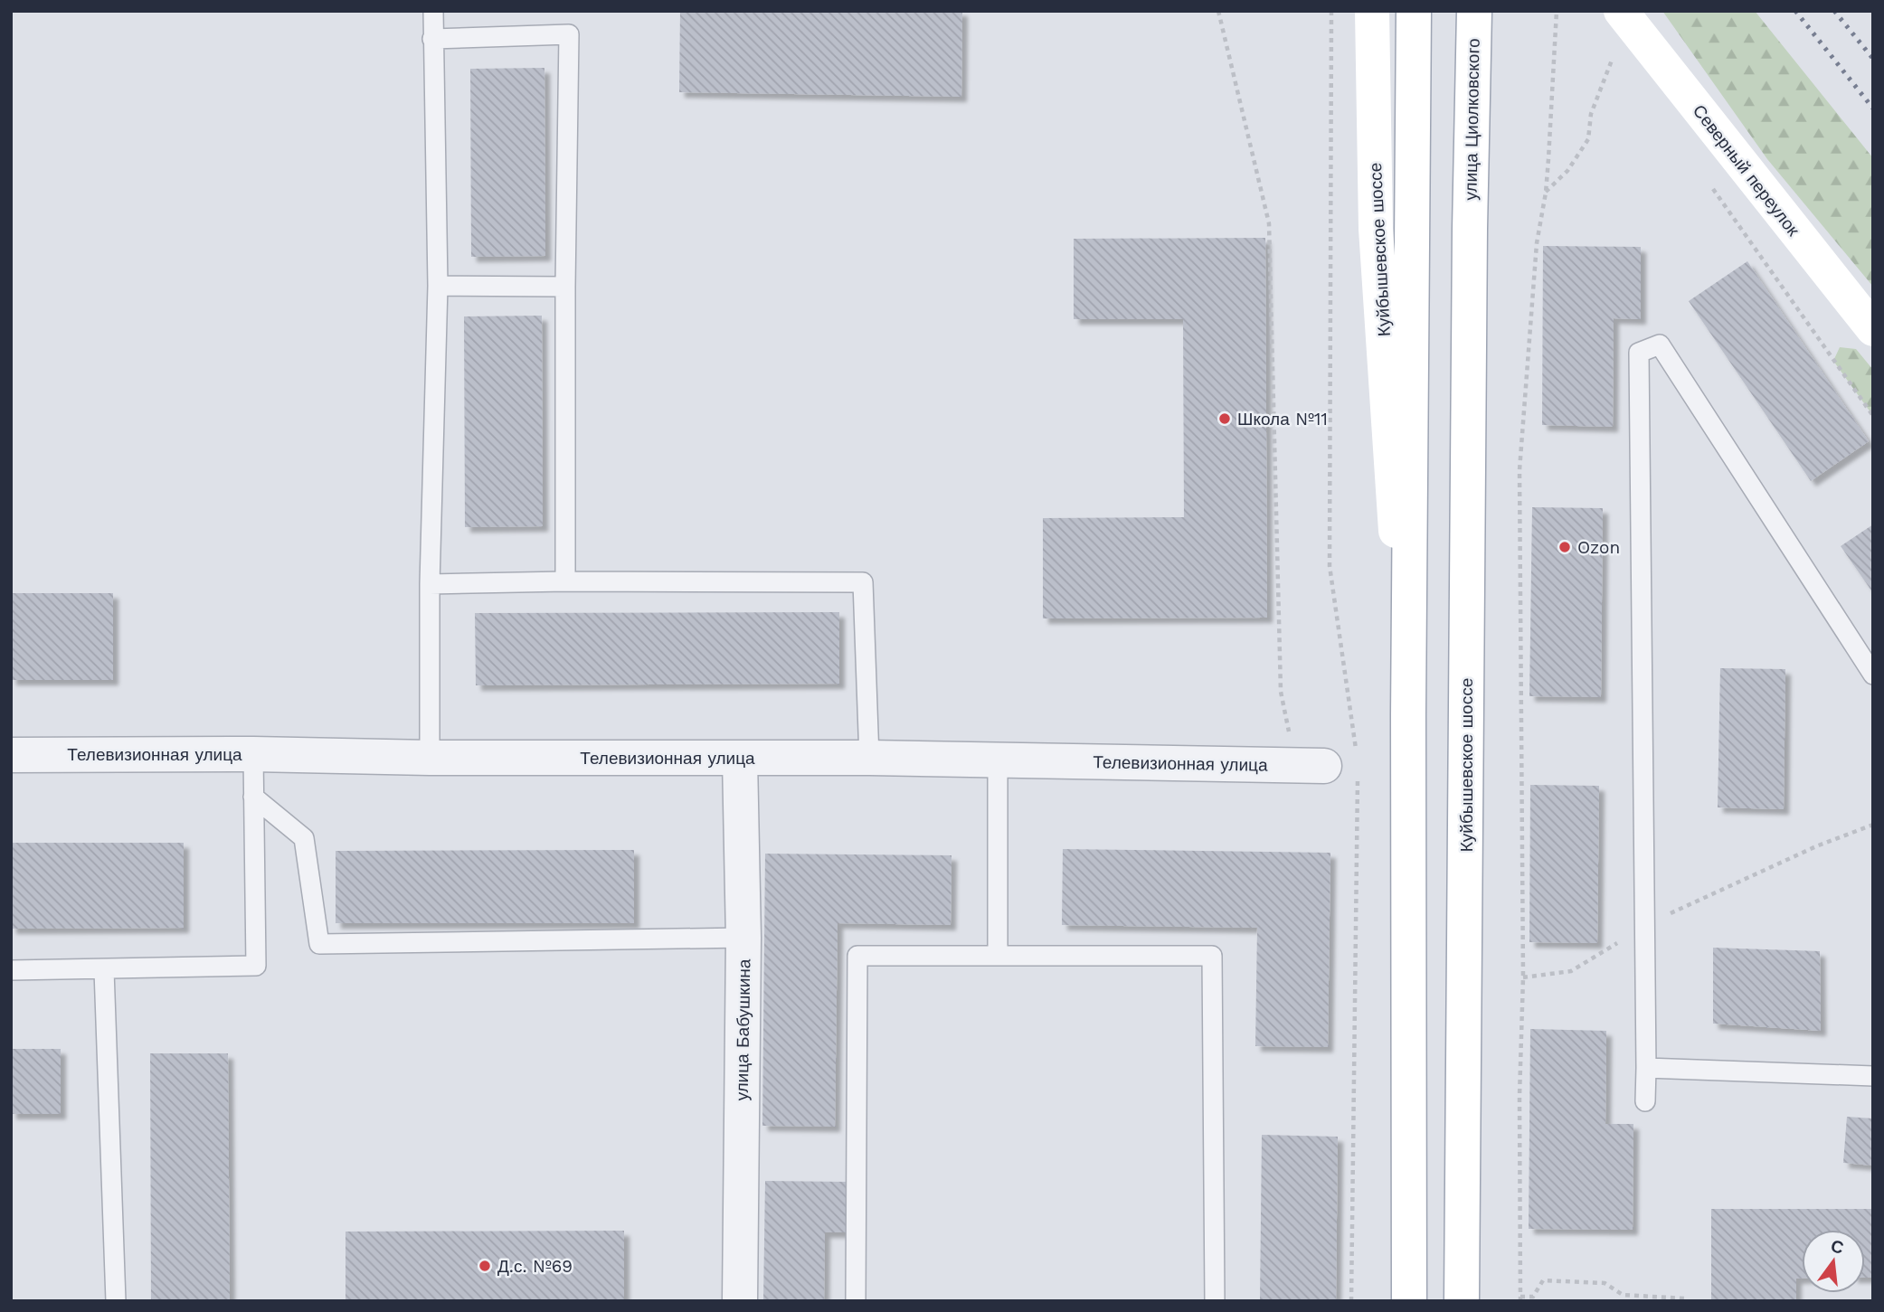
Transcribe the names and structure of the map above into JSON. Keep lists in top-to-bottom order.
{
  "streets": {
    "main road": ["улица Циолковского", "Северный переулок", "Куйбышевское шоссе"],
    "street": ["Телевизионная улица", "улица Бабушкина"]
  },
  "crossings": [
    ["улица Циолковского", "Куйбышевское шоссе"],
    ["Телевизионная улица", "улица Бабушкина"]
  ],
  "places": ["Школа №11", "Ozon", "Д.с. №69"],
  "north": "top"
}
